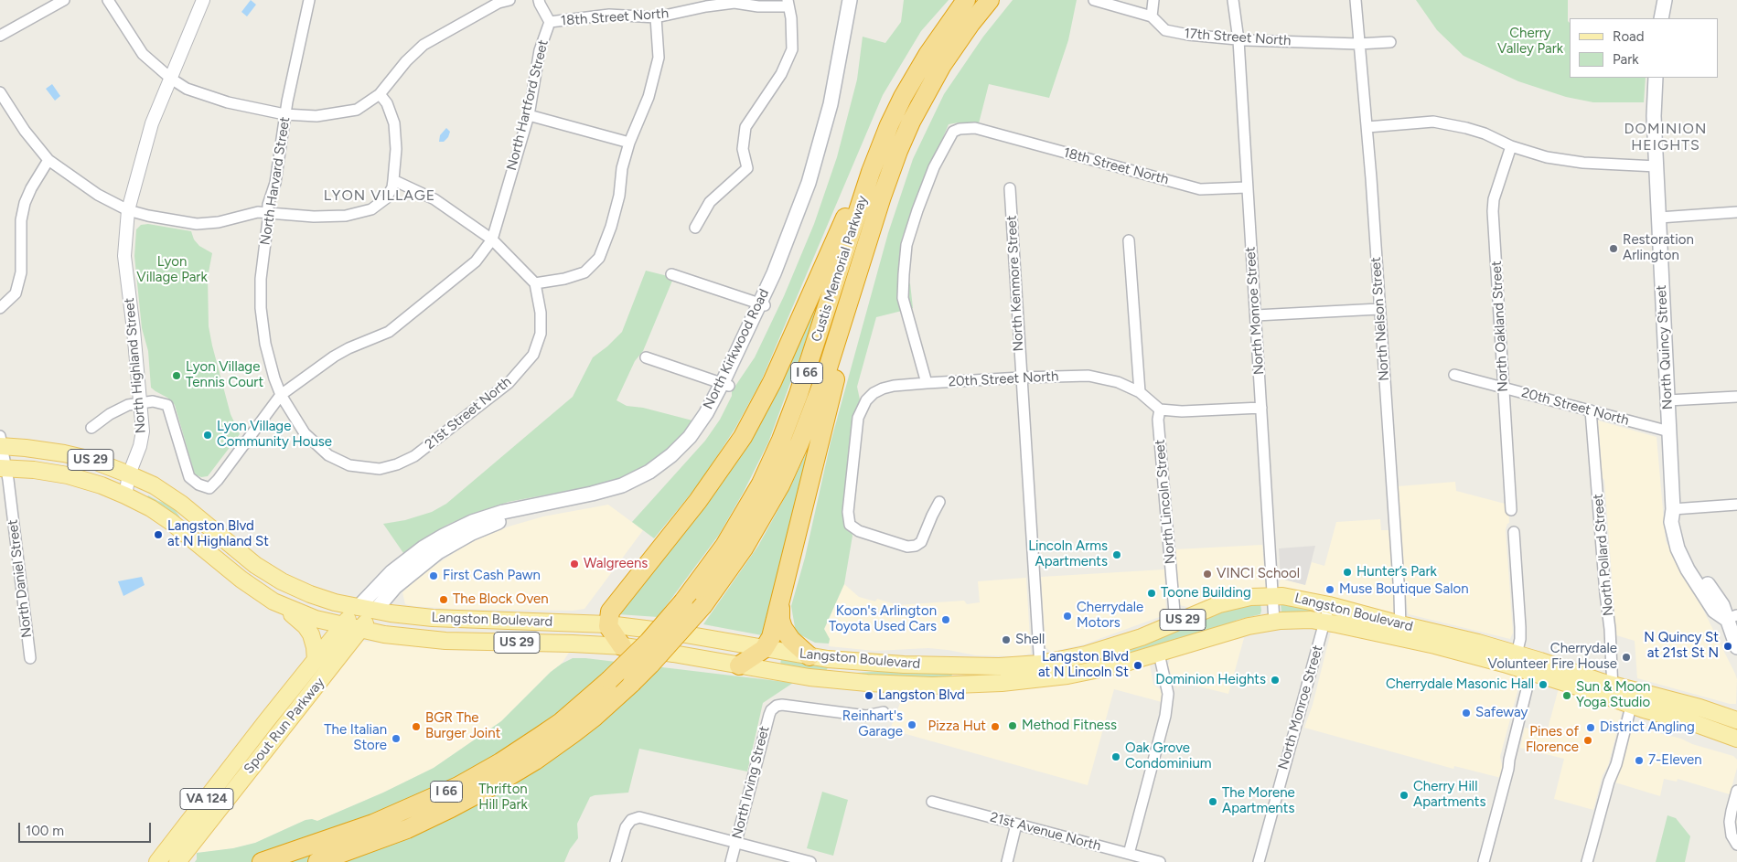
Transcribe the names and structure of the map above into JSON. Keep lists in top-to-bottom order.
{
  "streets": {
    "highway": ["Custis Memorial Parkway", "I 66"],
    "main road": [
      "North Quincy Street",
      "North Kirkwood Road",
      "US 29",
      "Langston Boulevard",
      "Spout Run Parkway",
      "VA 124"
    ],
    "street": [
      "18th Street North",
      "17th Street North",
      "North Hartford Street",
      "North Harvard Street",
      "North Kenmore Street",
      "North Monroe Street",
      "North Nelson Street",
      "North Oakland Street",
      "North Highland Street",
      "20th Street North",
      "21st Street North",
      "North Lincoln Street",
      "North Pollard Street",
      "North Daniel Street",
      "North Irving Street",
      "21st Avenue North"
    ]
  },
  "crossings": [
    ["18th Street North", "North Hartford Street"],
    ["18th Street North", "North Monroe Street"],
    ["18th Street North", "20th Street North"],
    ["17th Street North", "North Monroe Street"],
    ["17th Street North", "North Nelson Street"],
    ["North Harvard Street", "21st Street North"],
    ["North Kenmore Street", "20th Street North"],
    ["North Kenmore Street", "Langston Boulevard"],
    ["North Monroe Street", "Langston Boulevard"],
    ["North Nelson Street", "Langston Boulevard"],
    ["North Oakland Street", "20th Street North"],
    ["North Quincy Street", "20th Street North"],
    ["North Kirkwood Road", "Langston Boulevard"],
    ["North Kirkwood Road", "Spout Run Parkway"],
    ["North Highland Street", "Langston Boulevard"],
    ["20th Street North", "North Lincoln Street"],
    ["20th Street North", "North Pollard Street"],
    ["North Lincoln Street", "Langston Boulevard"],
    ["North Pollard Street", "Langston Boulevard"],
    ["North Daniel Street", "Langston Boulevard"],
    ["Langston Boulevard", "Spout Run Parkway"]
  ],
  "districts": ["DOMINION HEIGHTS", "LYON VILLAGE"],
  "parks": ["Cherry Valley Park", "Lyon Village Park", "Thrifton Hill Park"],
  "places": [
    "Restoration Arlington",
    "Lyon Village Tennis Court",
    "Lyon Village Community House",
    "Langston Blvd at N Highland St",
    "Lincoln Arms Apartments",
    "Walgreens",
    "Hunter’s Park",
    "VINCI School",
    "First Cash Pawn",
    "Muse Boutique Salon",
    "Toone Building",
    "The Block Oven",
    "Cherrydale Motors",
    "Koon's Arlington Toyota Used Cars",
    "Shell",
    "N Quincy St at 21st St N",
    "Cherrydale Volunteer Fire House",
    "Langston Blvd at N Lincoln St",
    "Dominion Heights",
    "Cherrydale Masonic Hall",
    "Langston Blvd",
    "Sun & Moon Yoga Studio",
    "Safeway",
    "Reinhart's Garage",
    "Method Fitness",
    "BGR The Burger Joint",
    "Pizza Hut",
    "District Angling",
    "The Italian Store",
    "Pines of Florence",
    "Oak Grove Condominium",
    "7-Eleven",
    "Cherry Hill Apartments",
    "The Morene Apartments"
  ],
  "legend": ["Road", "Park"],
  "scale_bar": "100 m"
}
